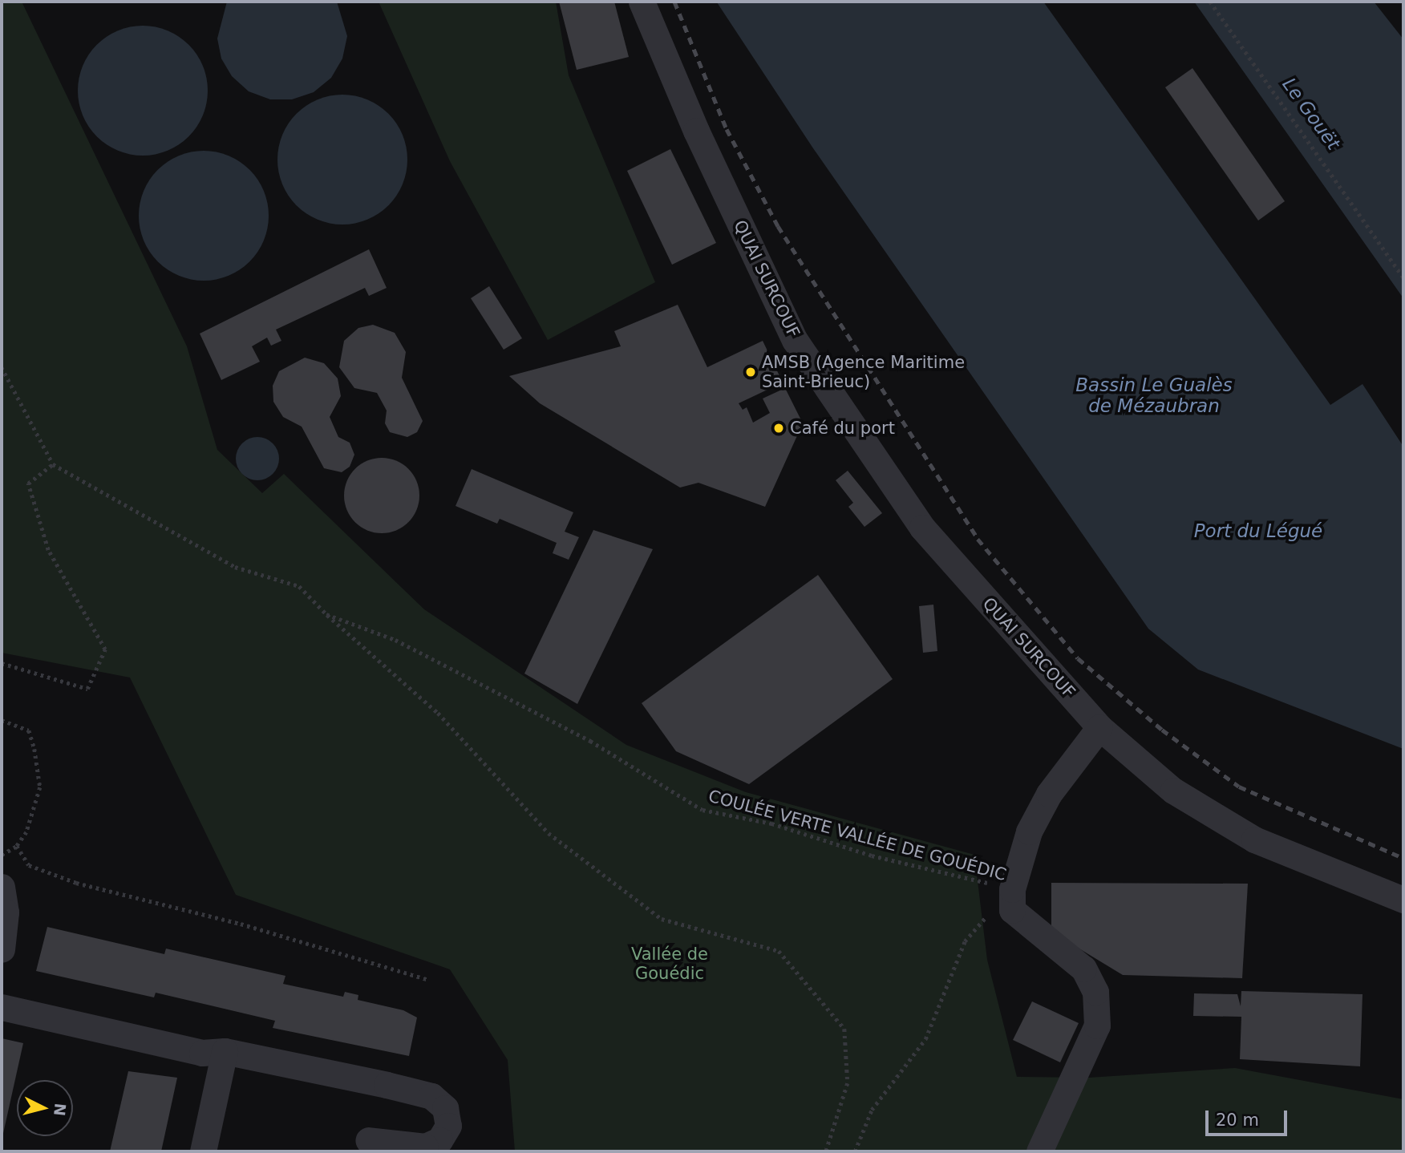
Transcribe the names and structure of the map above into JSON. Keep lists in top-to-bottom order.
{
  "streets": {
    "street": ["QUAI SURCOUF"],
    "path": ["COULÉE VERTE VALLÉE DE GOUÉDIC"]
  },
  "water": ["Le Gouët", "Bassin Le Gualès de Mézaubran", "Port du Légué"],
  "parks": ["Vallée de Gouédic"],
  "places": ["AMSB (Agence Maritime Saint-Brieuc)", "Café du port"],
  "scale_bar": "20 m",
  "north": "right"
}
